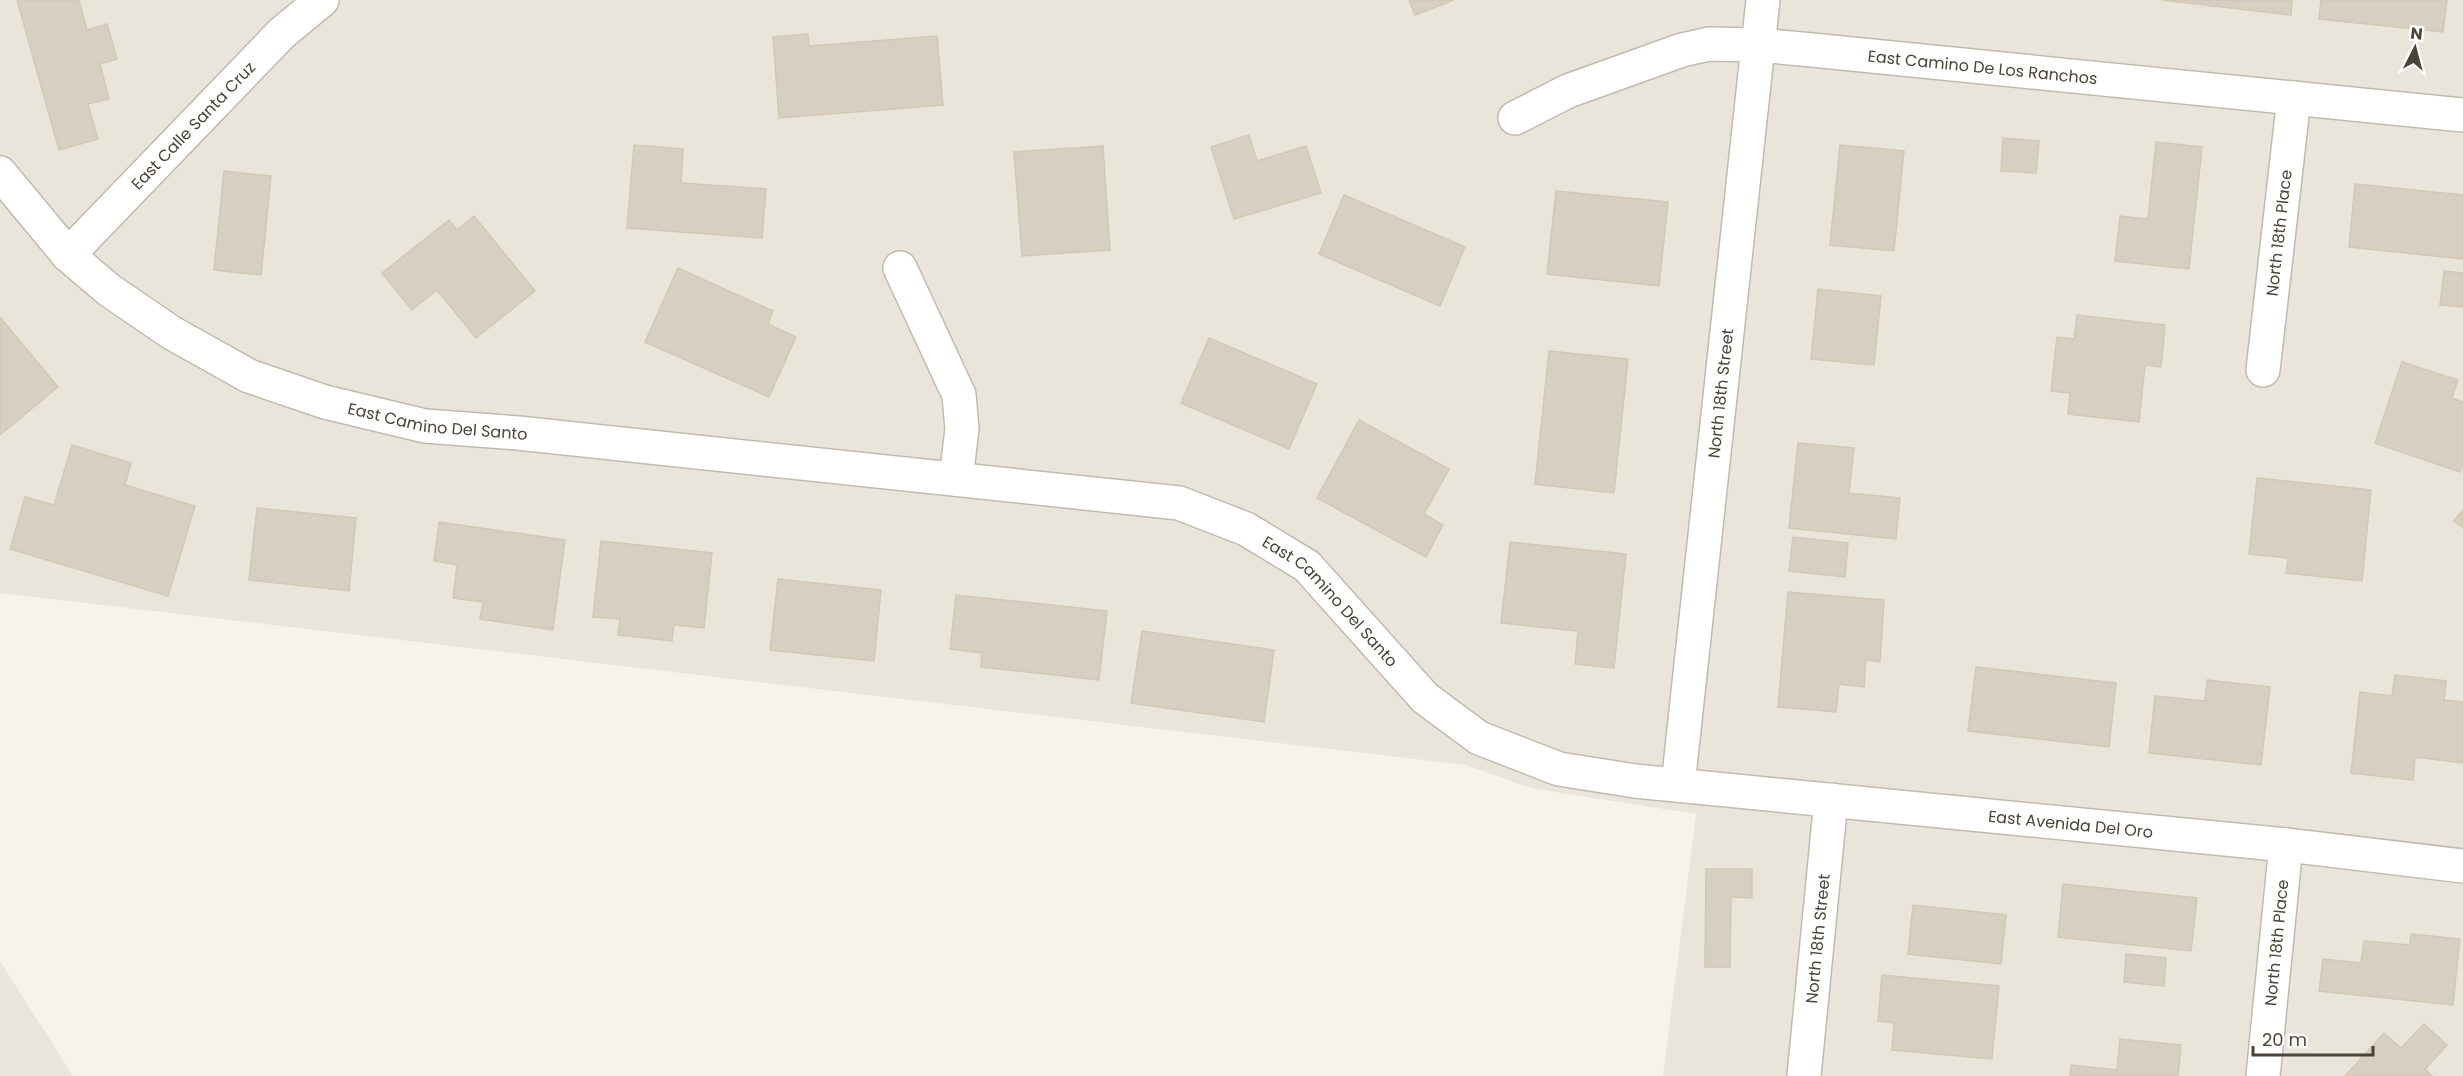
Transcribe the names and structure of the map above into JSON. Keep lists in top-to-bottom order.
{
  "streets": {
    "street": [
      "East Camino De Los Ranchos",
      "East Calle Santa Cruz",
      "North 18th Place",
      "North 18th Street",
      "East Camino Del Santo",
      "East Avenida Del Oro"
    ]
  },
  "crossings": [
    ["East Camino De Los Ranchos", "North 18th Place"],
    ["East Camino De Los Ranchos", "North 18th Street"],
    ["East Calle Santa Cruz", "East Camino Del Santo"],
    ["North 18th Place", "East Avenida Del Oro"],
    ["North 18th Street", "East Camino Del Santo"],
    ["North 18th Street", "East Avenida Del Oro"],
    ["East Camino Del Santo", "East Avenida Del Oro"]
  ],
  "scale_bar": "20 m",
  "north": "top"
}
